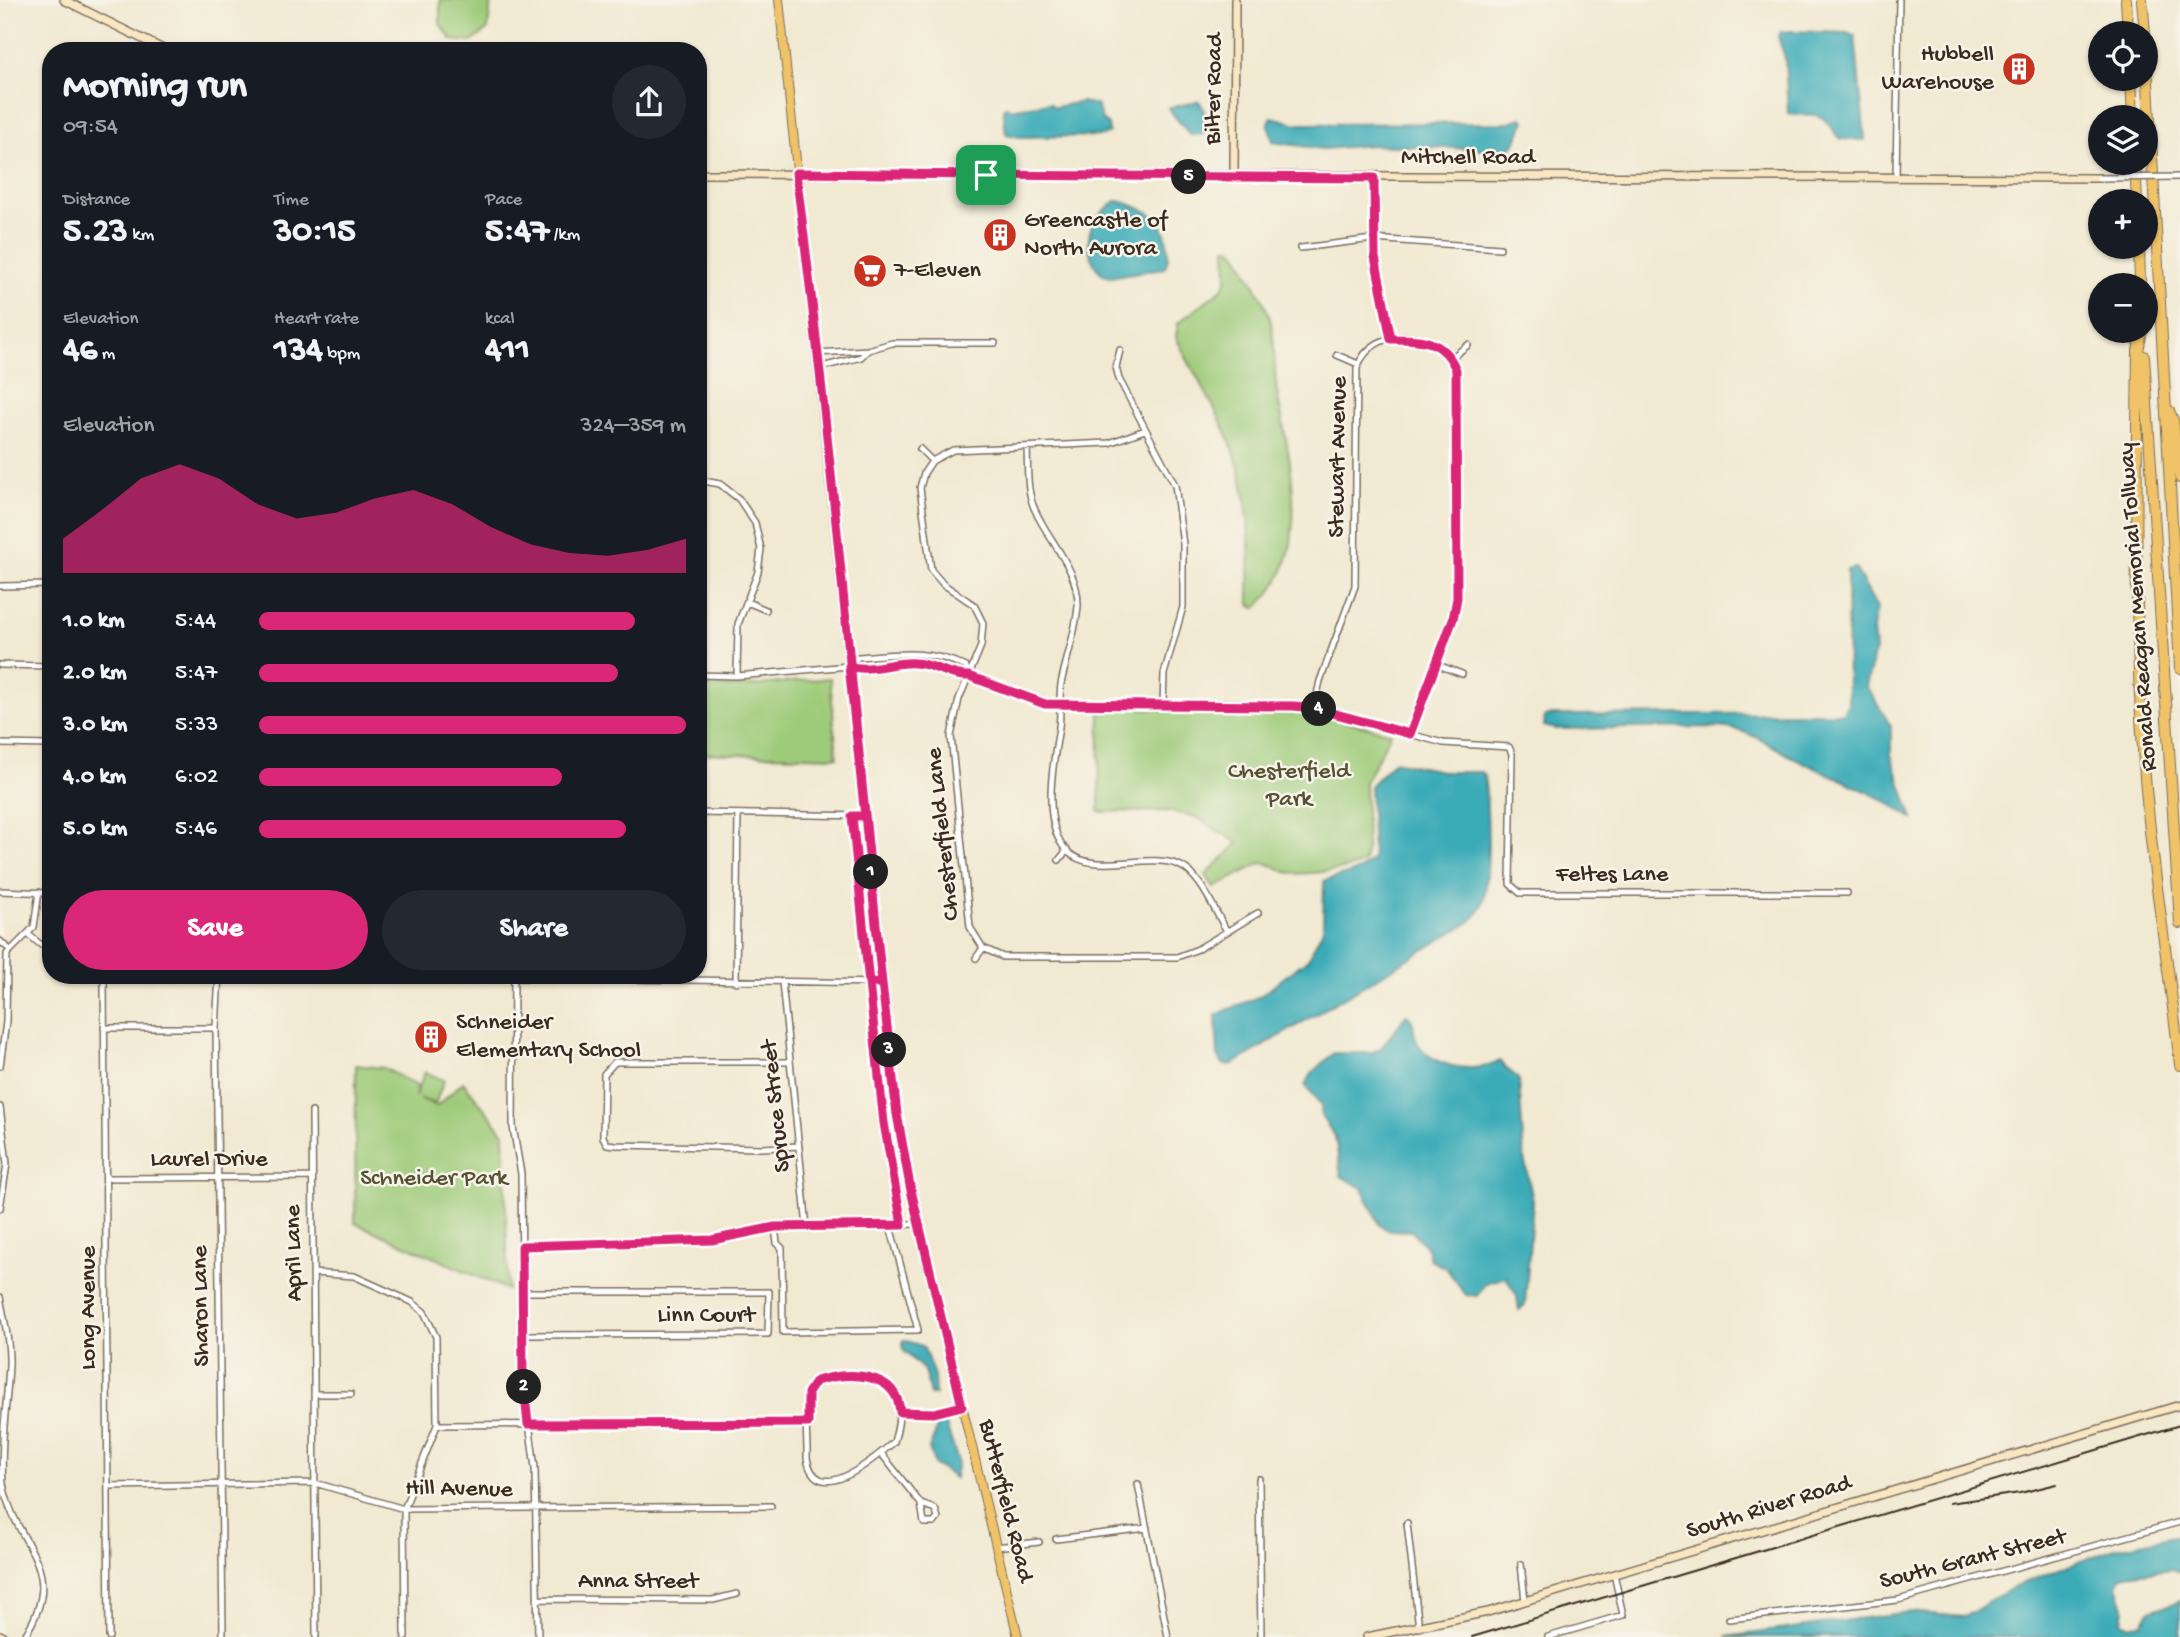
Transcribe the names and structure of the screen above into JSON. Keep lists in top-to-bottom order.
{
  "streets": {
    "highway": ["Ronald Reagan Memorial Tollway"],
    "main road": ["Butterfield Road"],
    "street": [
      "Bilter Road",
      "Mitchell Road",
      "Stewart Avenue",
      "Chesterfield Lane",
      "Feltes Lane",
      "Spruce Street",
      "Laurel Drive",
      "April Lane",
      "Sharon Lane",
      "Long Avenue",
      "Linn Court",
      "Hill Avenue",
      "South River Road",
      "South Grant Street",
      "Anna Street"
    ]
  },
  "crossings": [
    ["Bilter Road", "Mitchell Road"],
    ["Mitchell Road", "Butterfield Road"],
    ["Laurel Drive", "April Lane"],
    ["Laurel Drive", "Sharon Lane"],
    ["Laurel Drive", "Long Avenue"],
    ["April Lane", "Hill Avenue"],
    ["Sharon Lane", "Hill Avenue"],
    ["Long Avenue", "Hill Avenue"]
  ],
  "parks": ["Chesterfield Park", "Schneider Park"],
  "places": {
    "building": ["Hubbell Warehouse", "Greencastle of North Aurora", "Schneider Elementary School"],
    "supermarket": ["7-Eleven"]
  },
  "page": {
    "map_buttons": ["+", "−"],
    "heading": ["Morning run", "09:54"],
    "pins": [
      "5",
      "4",
      "1",
      "3",
      "2"
    ],
    "stats": [
      ["Distance", "5.23 km"],
      ["Time", "30:15"],
      ["Pace", "5:47 /km"],
      ["Elevation", "46 m"],
      ["Heart rate", "134 bpm"],
      ["kcal", "411"]
    ],
    "chart": ["Elevation", "324–359 m"],
    "list": [
      {
        "name": "1.0 km",
        "note": "5:44"
      },
      {
        "name": "2.0 km",
        "note": "5:47"
      },
      {
        "name": "3.0 km",
        "note": "5:33"
      },
      {
        "name": "4.0 km",
        "note": "6:02"
      },
      {
        "name": "5.0 km",
        "note": "5:46"
      }
    ],
    "buttons": ["Save", "Share"]
  }
}
